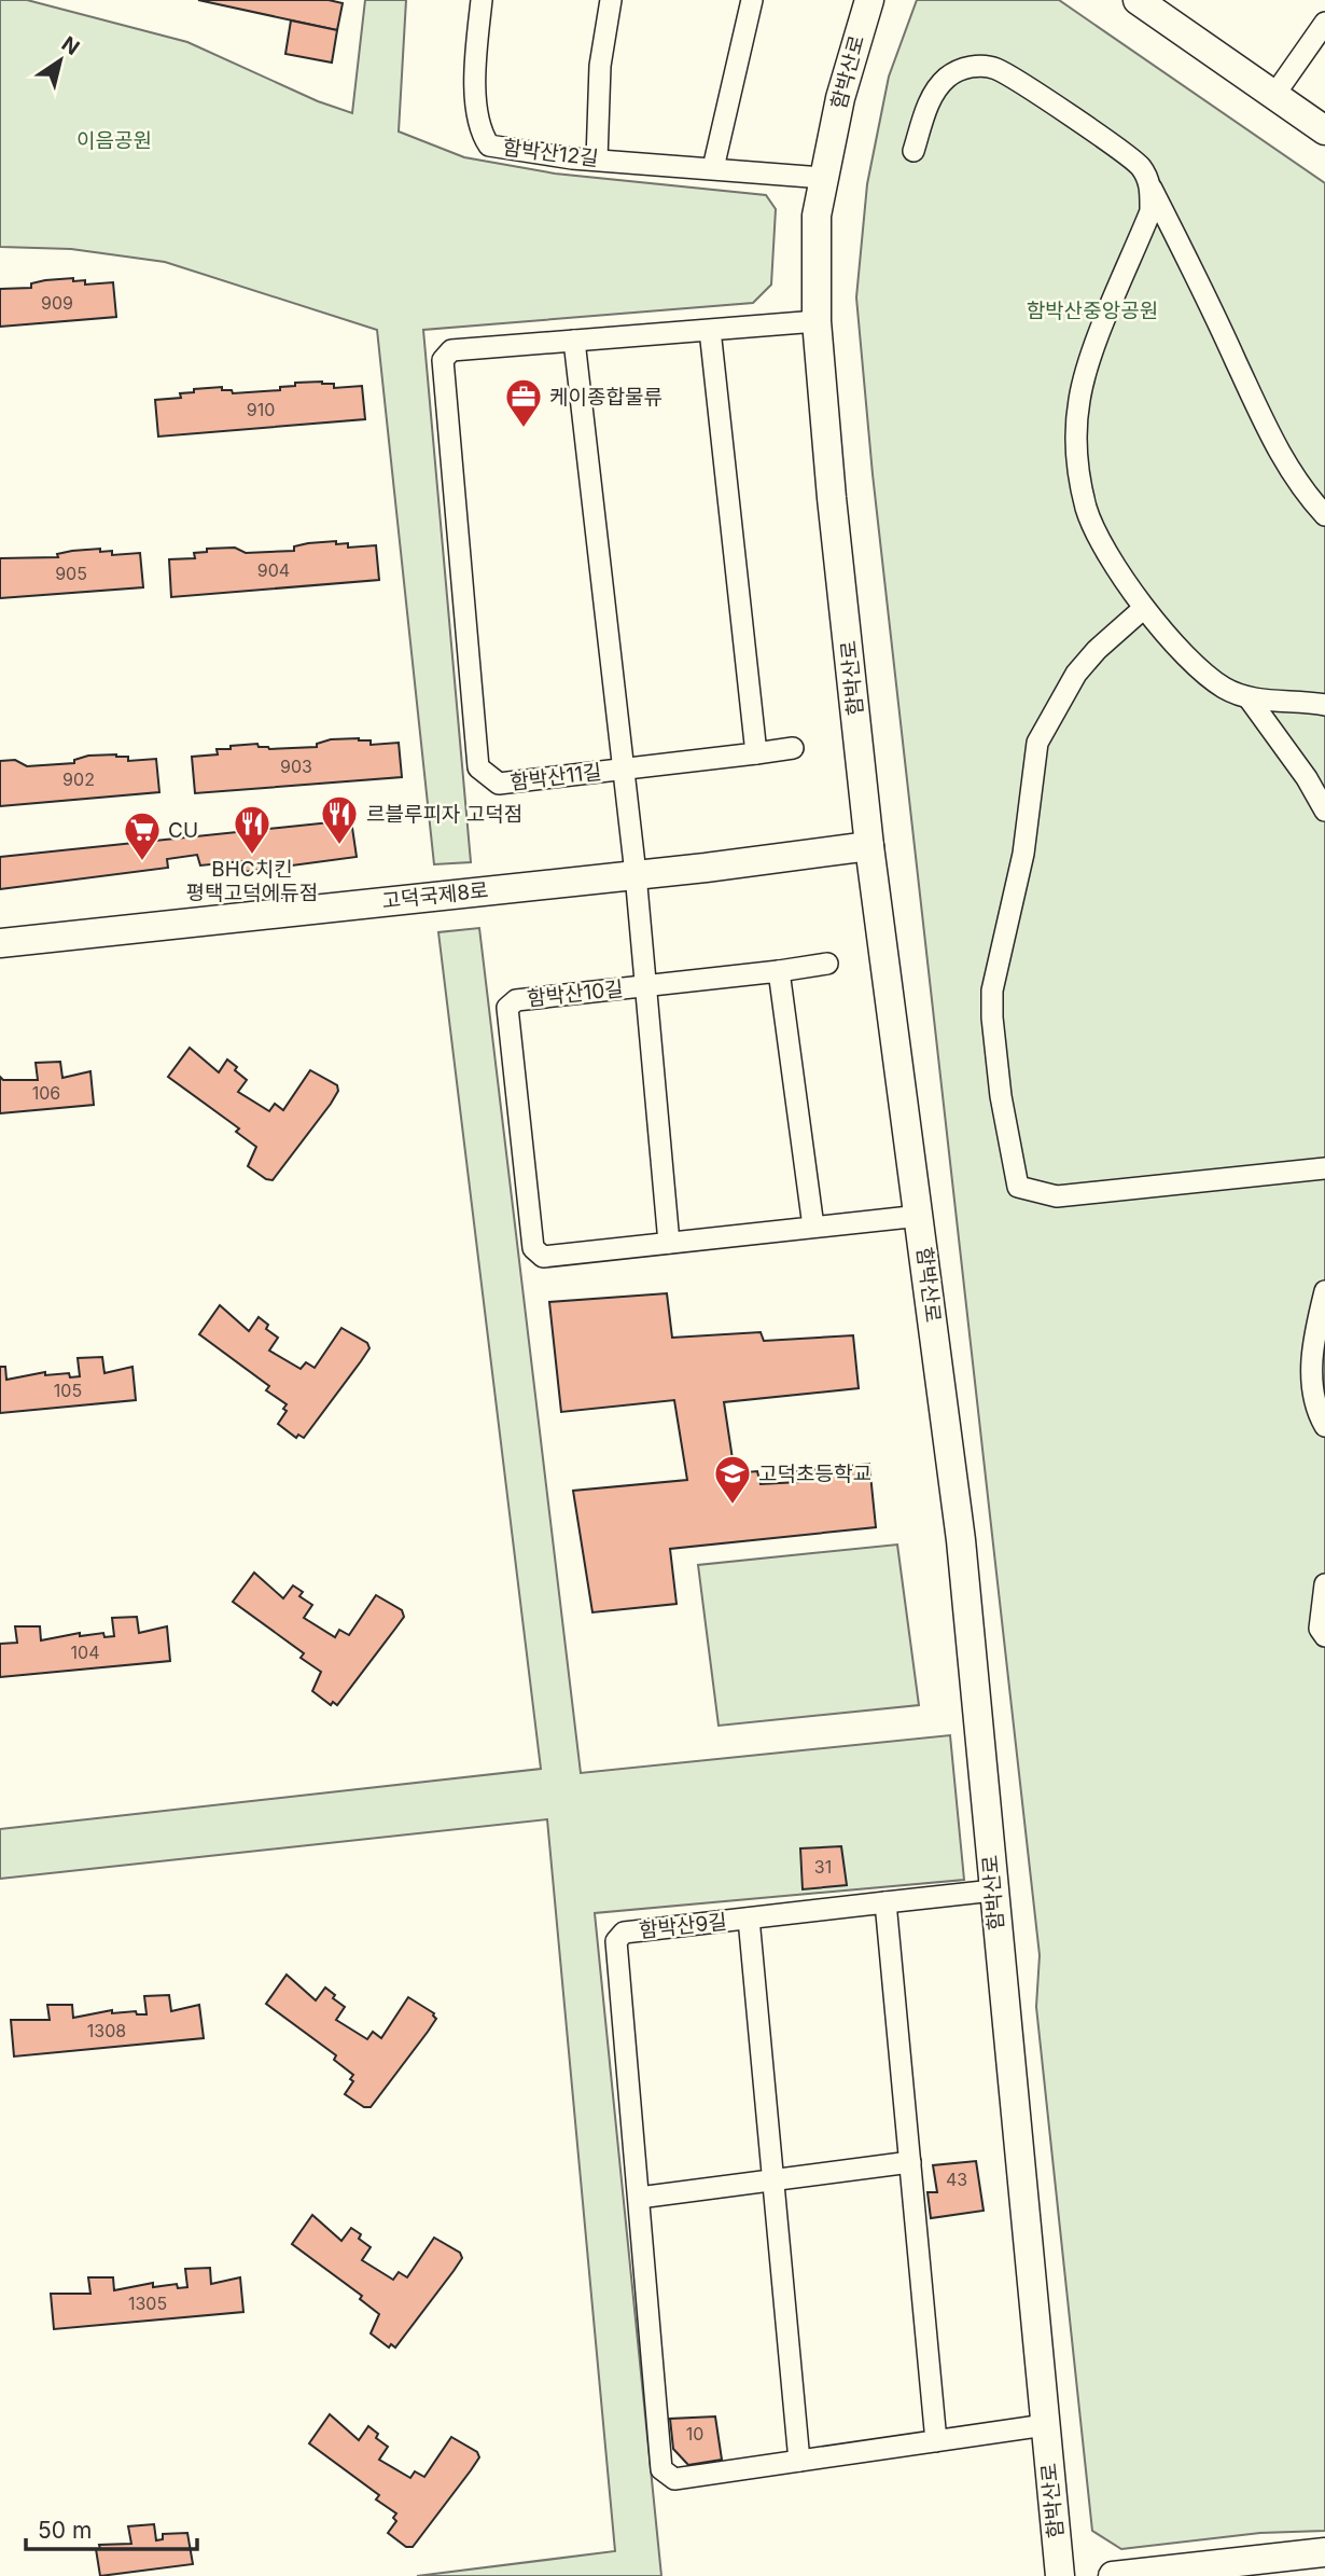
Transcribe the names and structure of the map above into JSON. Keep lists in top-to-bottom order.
{
  "streets": {
    "street": [
      "함박산로",
      "함박산12길",
      "함박산11길",
      "고덕국제8로",
      "함박산10길",
      "함박산9길"
    ]
  },
  "crossings": [
    ["함박산로", "함박산12길"],
    ["함박산로", "함박산11길"],
    ["함박산로", "고덕국제8로"],
    ["함박산로", "함박산10길"],
    ["함박산로", "함박산9길"]
  ],
  "parks": ["이음공원", "함박산중앙공원"],
  "places": {
    "office": ["케이종합물류"],
    "restaurant": ["르블루피자 고덕점", "BHC치킨 평택고덕에듀점"],
    "supermarket": ["CU"],
    "school or university": ["고덕초등학교"]
  },
  "house_numbers": [
    "909",
    "910",
    "904",
    "905",
    "903",
    "902",
    "106",
    "105",
    "104",
    "31",
    "1308",
    "43",
    "1305",
    "10"
  ],
  "scale_bar": "50 m",
  "north": "top right"
}
